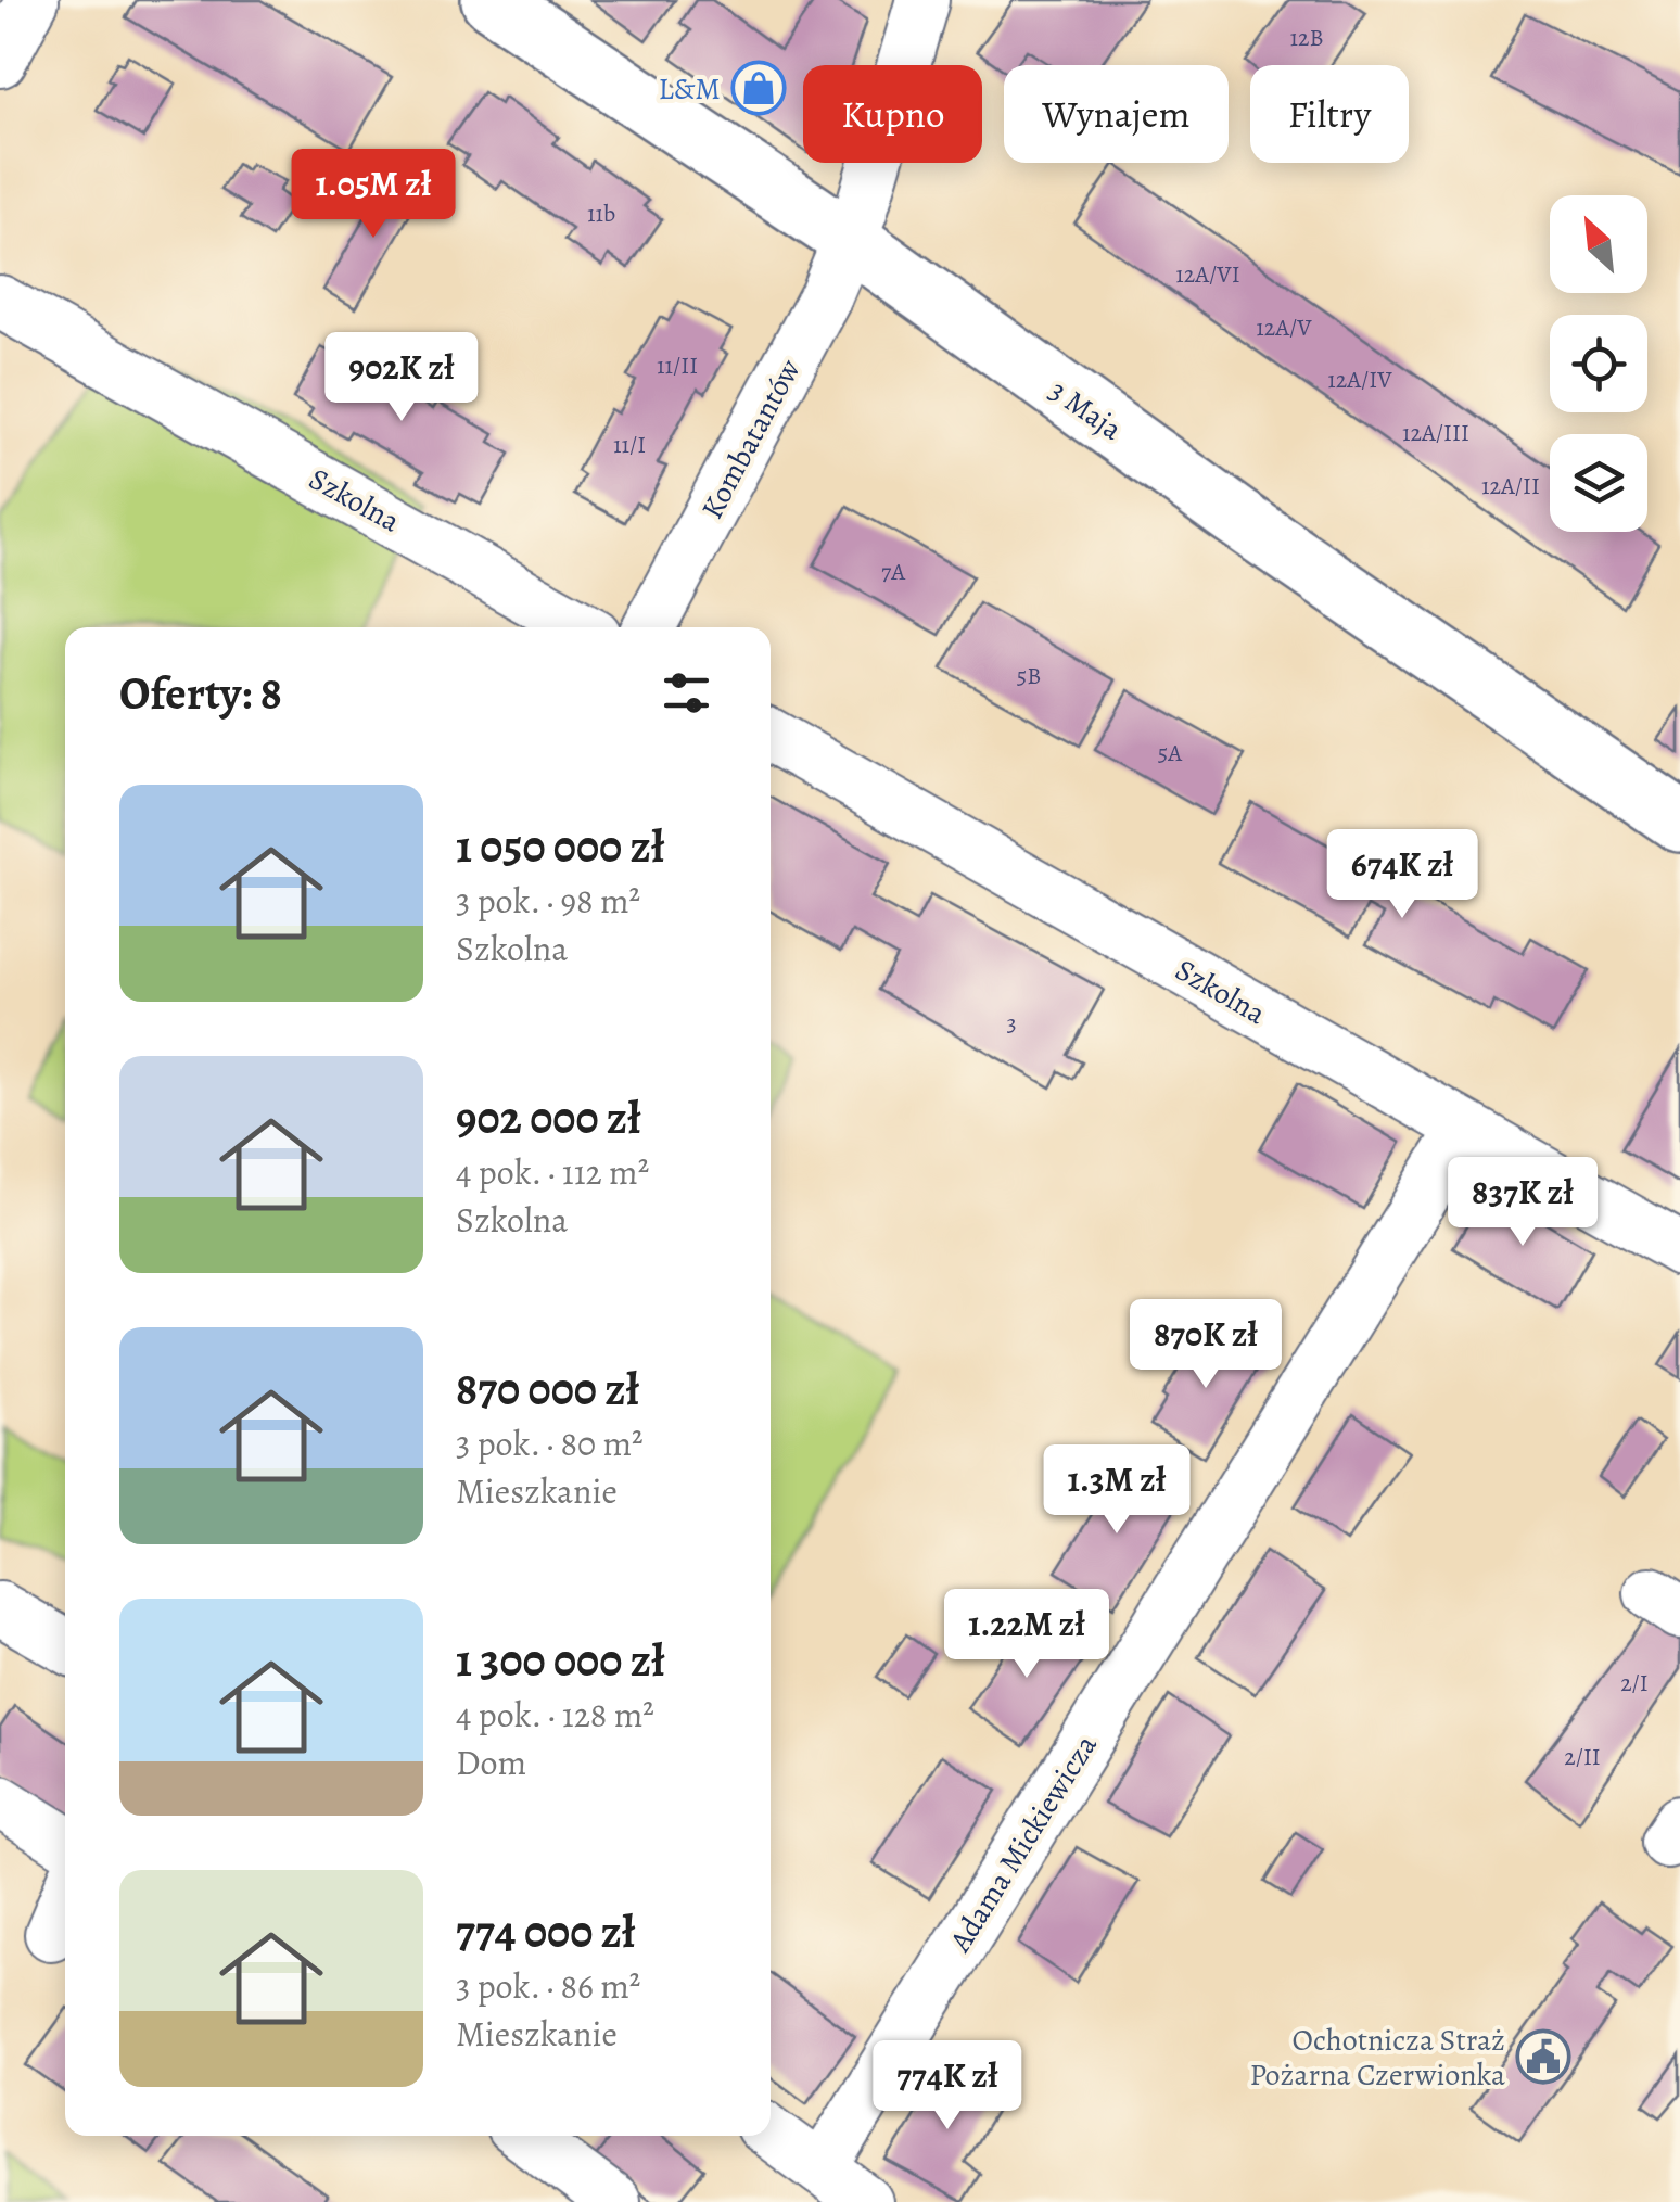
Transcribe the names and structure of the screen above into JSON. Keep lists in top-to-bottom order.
{
  "streets": {
    "main road": ["3 Maja"],
    "street": ["Kombatantów", "Szkolna", "Adama Mickiewicza"]
  },
  "crossings": [
    ["3 Maja", "Kombatantów"],
    ["Szkolna", "Adama Mickiewicza"]
  ],
  "places": {
    "shop": ["L&M"],
    "public building": ["Ochotnicza Straż Pożarna Czerwionka"]
  },
  "house_numbers": [
    "12B",
    "11b",
    "12A/VI",
    "12A/V",
    "11/II",
    "12A/IV",
    "12A/III",
    "11/I",
    "12A/II",
    "7A",
    "5B",
    "5A",
    "3",
    "2/I",
    "2/II"
  ],
  "north": "top left",
  "page": {
    "chip": ["Kupno", "Wynajem", "Filtry"],
    "price": [
      "1.05M zł",
      "902K zł",
      "674K zł",
      "837K zł",
      "870K zł",
      "1.3M zł",
      "1.22M zł",
      "774K zł"
    ],
    "heading": "Oferty: 8",
    "list": [
      {
        "name": "1 050 000 zł",
        "note": "3 pok. · 98 m² · Szkolna"
      },
      {
        "name": "902 000 zł",
        "note": "4 pok. · 112 m² · Szkolna"
      },
      {
        "name": "870 000 zł",
        "note": "3 pok. · 80 m² · Mieszkanie"
      },
      {
        "name": "1 300 000 zł",
        "note": "4 pok. · 128 m² · Dom"
      },
      {
        "name": "774 000 zł",
        "note": "3 pok. · 86 m² · Mieszkanie"
      }
    ]
  }
}
